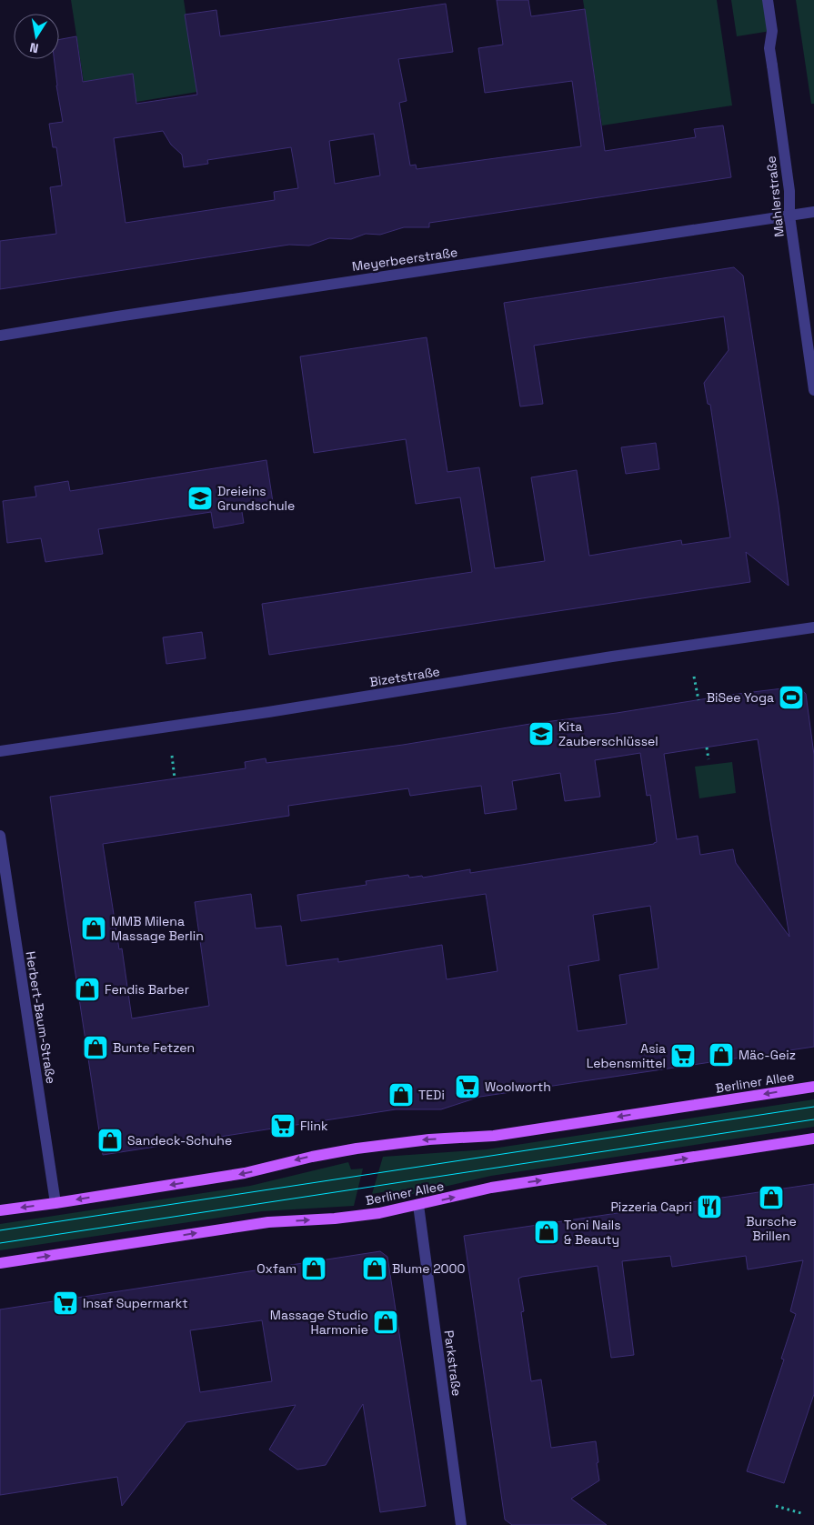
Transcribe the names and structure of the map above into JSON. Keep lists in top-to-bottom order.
{
  "streets": {
    "main road": ["Berliner Allee"],
    "street": [
      "Mahlerstraße",
      "Meyerbeerstraße",
      "Bizetstraße",
      "Herbert-Baum-Straße",
      "Parkstraße"
    ]
  },
  "crossings": [
    ["Mahlerstraße", "Meyerbeerstraße"],
    ["Herbert-Baum-Straße", "Berliner Allee"],
    ["Berliner Allee", "Parkstraße"]
  ],
  "places": {
    "school or university": ["Dreieins Grundschule", "Kita Zauberschlüssel"],
    "sports": ["BiSee Yoga"],
    "shop": [
      "MMB Milena Massage Berlin",
      "Fendis Barber",
      "Bunte Fetzen",
      "Mäc-Geiz",
      "TEDi",
      "Sandeck-Schuhe",
      "Bursche Brillen",
      "Toni Nails & Beauty",
      "Oxfam",
      "Blume 2000",
      "Massage Studio Harmonie"
    ],
    "supermarket": [
      "Asia Lebensmittel",
      "Woolworth",
      "Flink",
      "Insaf Supermarkt"
    ],
    "restaurant": ["Pizzeria Capri"]
  },
  "north": "bottom"
}
